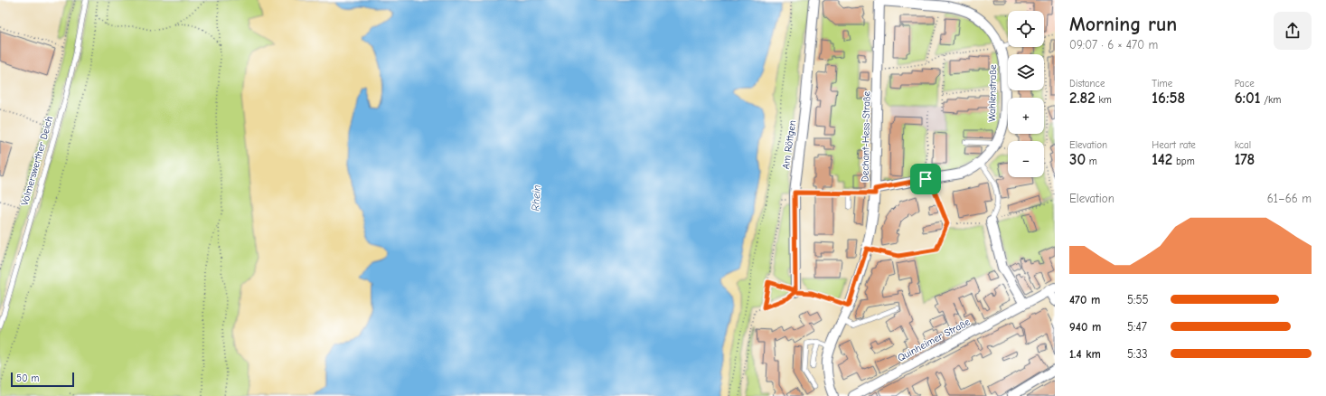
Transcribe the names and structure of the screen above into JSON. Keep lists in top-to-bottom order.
{
  "streets": {
    "street": [
      "Wahlenstraße",
      "Dechant-Hess-Straße",
      "Am Röttgen",
      "Quinheimer Straße"
    ],
    "lane": ["Volmerswerther Deich"]
  },
  "crossings": [
    ["Wahlenstraße", "Dechant-Hess-Straße"]
  ],
  "water": ["Rhein"],
  "scale_bar": "50 m",
  "page": {
    "heading": ["Morning run", "09:07 · 6 × 470 m"],
    "map_buttons": ["+", "−"],
    "stats": [
      ["Distance", "2.82 km"],
      ["Time", "16:58"],
      ["Pace", "6:01 /km"],
      ["Elevation", "30 m"],
      ["Heart rate", "142 bpm"],
      ["kcal", "178"]
    ],
    "chart": ["Elevation", "61–66 m"],
    "list": [
      {
        "name": "470 m",
        "note": "5:55"
      },
      {
        "name": "940 m",
        "note": "5:47"
      },
      {
        "name": "1.4 km",
        "note": "5:33"
      }
    ],
    "scale": "50 m"
  }
}
